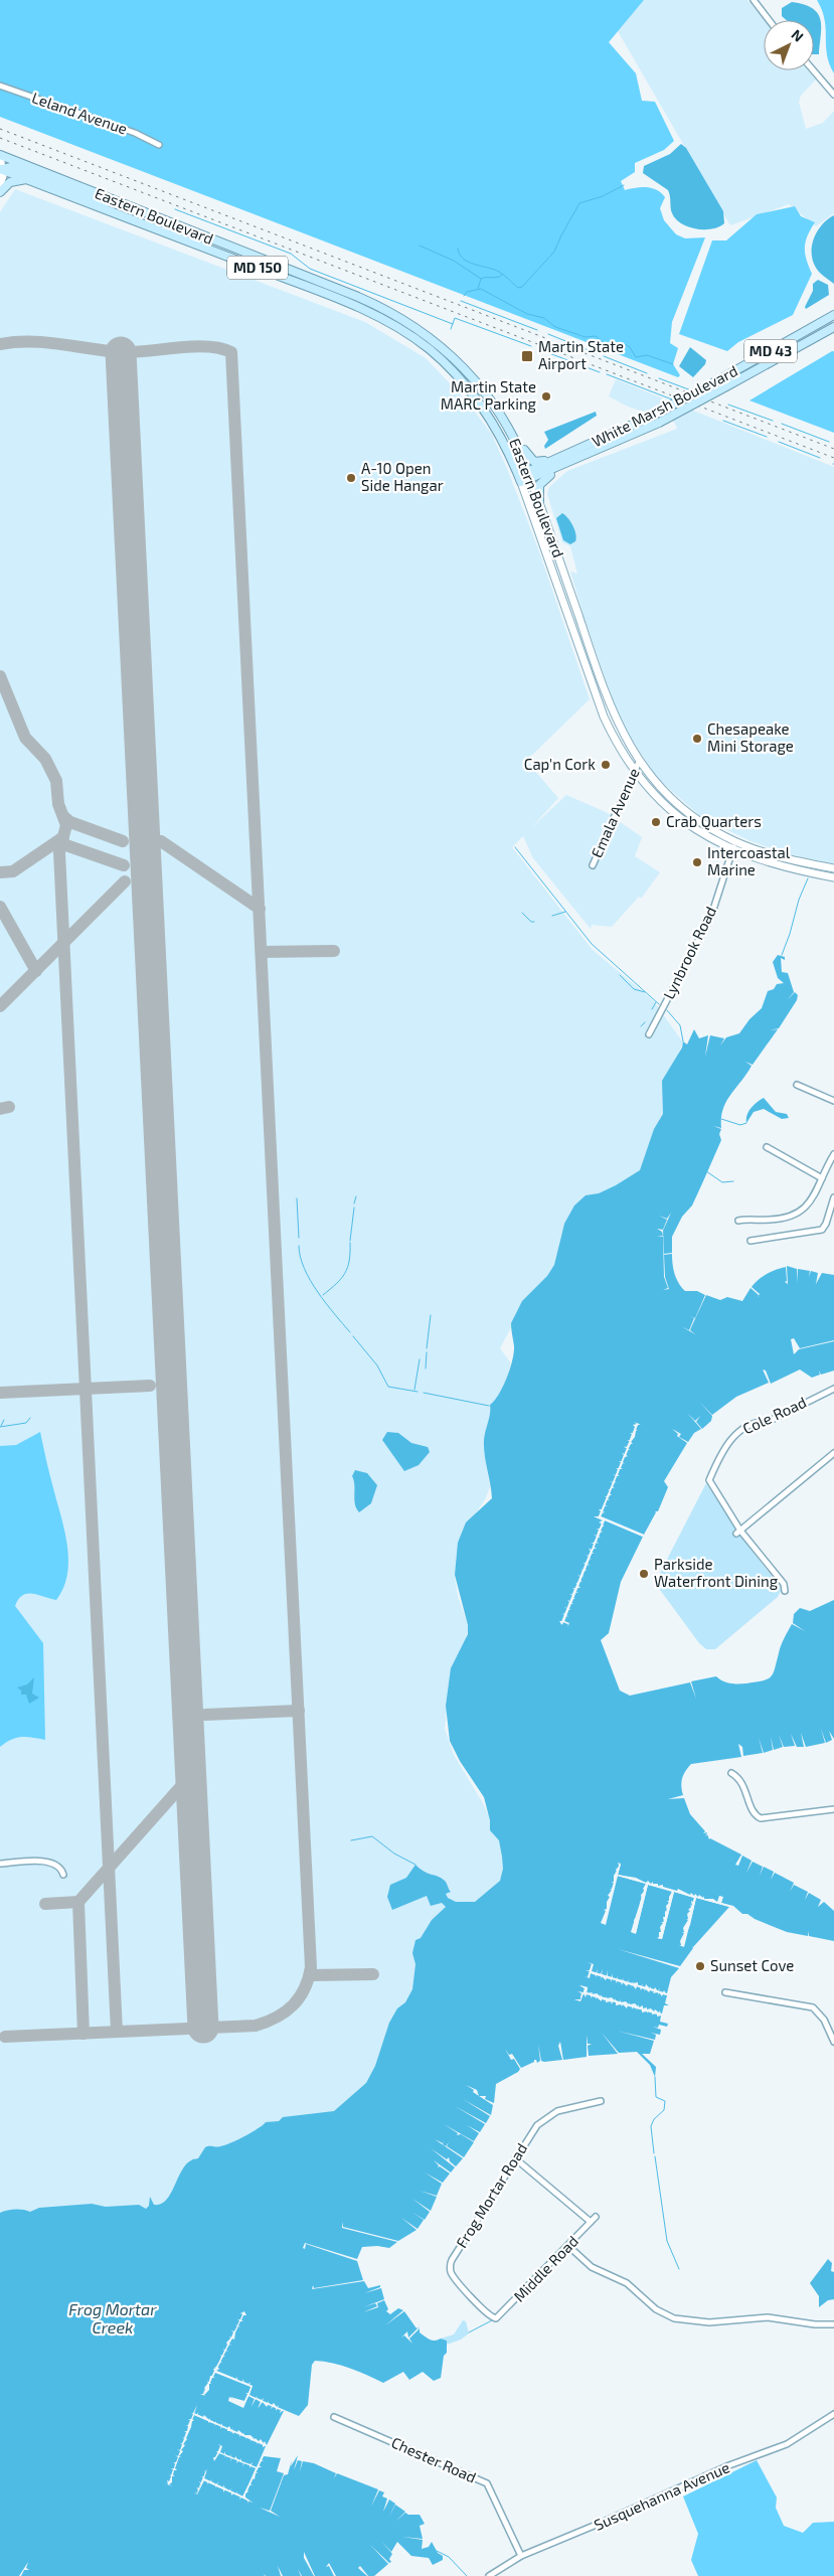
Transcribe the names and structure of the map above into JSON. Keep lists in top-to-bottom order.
{
  "streets": {
    "main road": [
      "Eastern Boulevard",
      "MD 150",
      "MD 43",
      "White Marsh Boulevard"
    ],
    "street": [
      "Leland Avenue",
      "Emala Avenue",
      "Lynbrook Road",
      "Cole Road",
      "Frog Mortar Road",
      "Middle Road",
      "Chester Road",
      "Susquehanna Avenue"
    ]
  },
  "crossings": [
    ["Eastern Boulevard", "White Marsh Boulevard"],
    ["Eastern Boulevard", "Emala Avenue"],
    ["Eastern Boulevard", "Lynbrook Road"],
    ["Frog Mortar Road", "Middle Road"],
    ["Chester Road", "Susquehanna Avenue"]
  ],
  "water": ["Frog Mortar Creek"],
  "places": {
    "transit": ["Martin State Airport"],
    "other": [
      "Martin State MARC Parking",
      "A-10 Open Side Hangar",
      "Chesapeake Mini Storage",
      "Cap'n Cork",
      "Crab Quarters",
      "Intercoastal Marine",
      "Parkside Waterfront Dining",
      "Sunset Cove"
    ]
  },
  "north": "top right"
}
